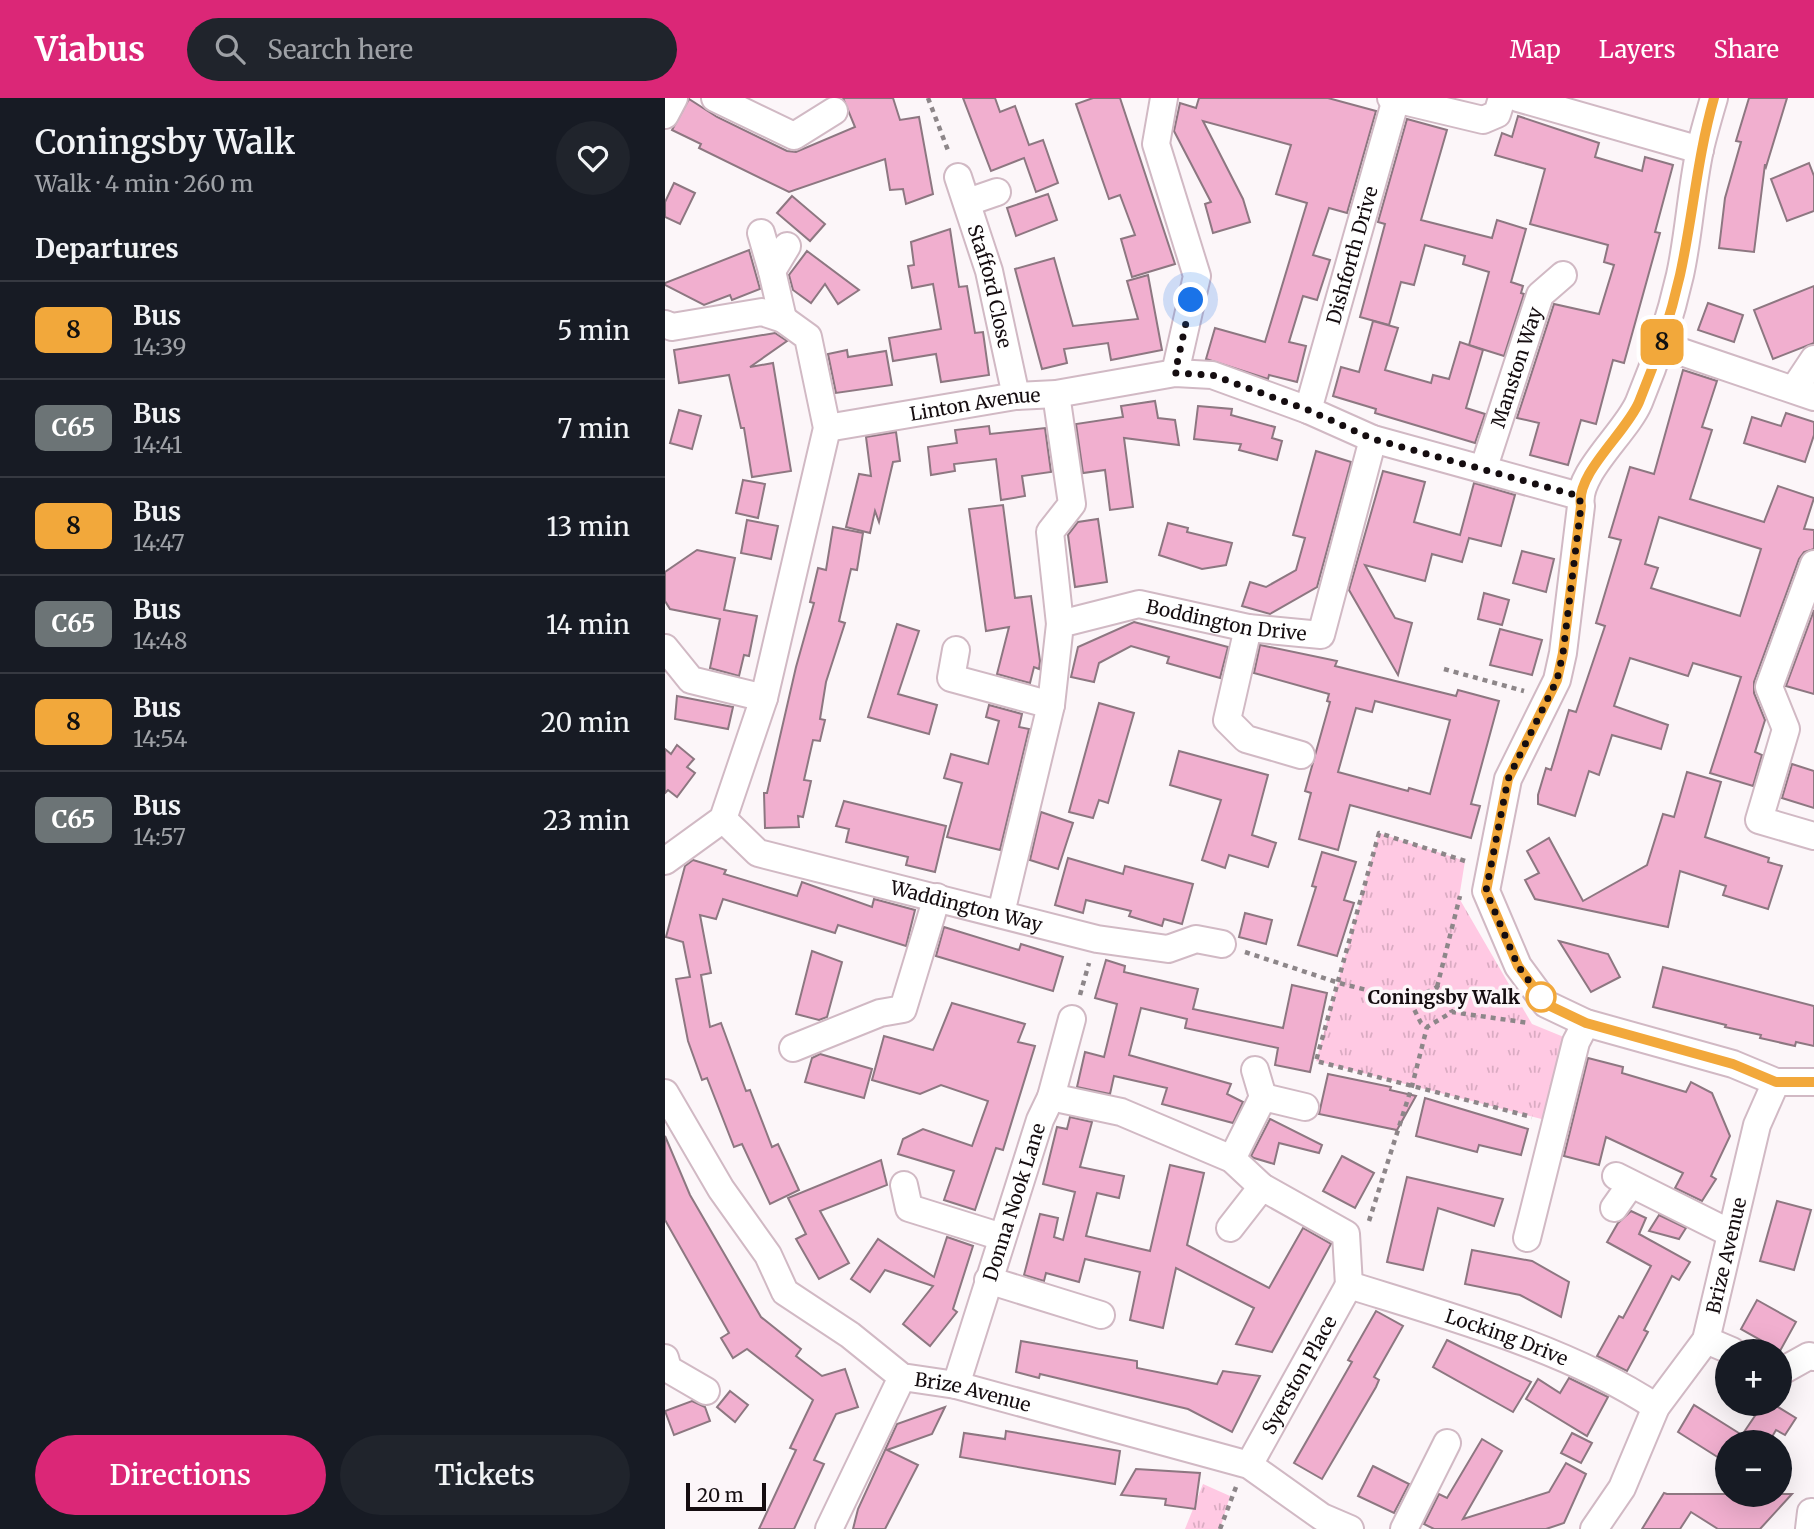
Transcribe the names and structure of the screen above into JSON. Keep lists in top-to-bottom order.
{
  "streets": {
    "street": [
      "Dishforth Drive",
      "Stafford Close",
      "Manston Way",
      "Linton Avenue",
      "Boddington Drive",
      "Waddington Way",
      "Donna Nook Lane",
      "Brize Avenue",
      "Locking Drive",
      "Syerston Place"
    ]
  },
  "crossings": [
    ["Dishforth Drive", "Linton Avenue"],
    ["Stafford Close", "Linton Avenue"],
    ["Manston Way", "Linton Avenue"],
    ["Linton Avenue", "Boddington Drive"],
    ["Donna Nook Lane", "Brize Avenue"],
    ["Brize Avenue", "Locking Drive"],
    ["Brize Avenue", "Syerston Place"],
    ["Locking Drive", "Syerston Place"]
  ],
  "places": ["Coningsby Walk"],
  "lines": ["bus line 8"],
  "scale_bar": "20 m",
  "page": {
    "header": "Viabus",
    "search": "Search here",
    "nav": ["Map", "Layers", "Share"],
    "heading": [
      ["Coningsby Walk", "Walk · 4 min · 260 m"],
      "Departures"
    ],
    "on_map": "8",
    "list": [
      {
        "mark": "8",
        "name": "Bus",
        "note": "14:39",
        "value": "5 min"
      },
      {
        "mark": "C65",
        "name": "Bus",
        "note": "14:41",
        "value": "7 min"
      },
      {
        "mark": "8",
        "name": "Bus",
        "note": "14:47",
        "value": "13 min"
      },
      {
        "mark": "C65",
        "name": "Bus",
        "note": "14:48",
        "value": "14 min"
      },
      {
        "mark": "8",
        "name": "Bus",
        "note": "14:54",
        "value": "20 min"
      },
      {
        "mark": "C65",
        "name": "Bus",
        "note": "14:57",
        "value": "23 min"
      }
    ],
    "map_buttons": ["+", "−"],
    "buttons": ["Directions", "Tickets"],
    "scale": "20 m"
  }
}
